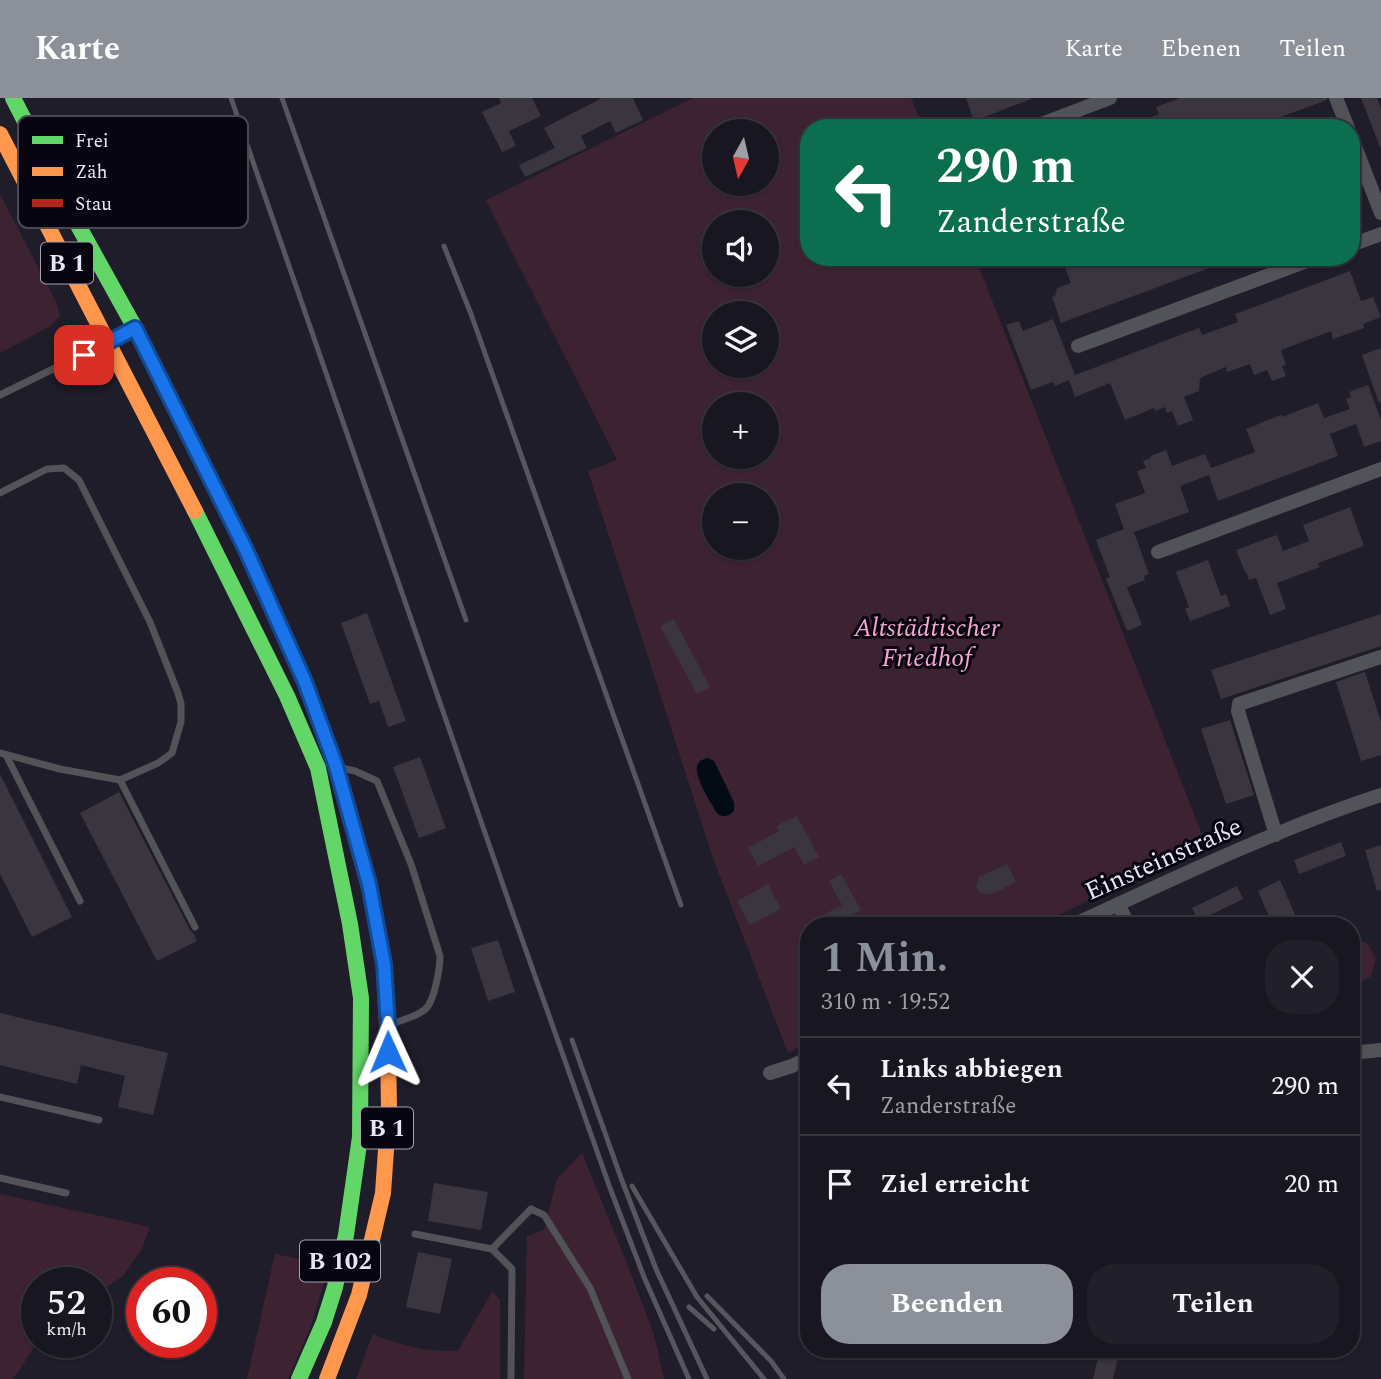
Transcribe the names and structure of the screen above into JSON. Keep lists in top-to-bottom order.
{
  "streets": {
    "main road": ["B 1", "B 102"],
    "street": ["Einsteinstraße"]
  },
  "crossings": [
    ["B 1", "B 102"]
  ],
  "parks": ["Altstädtischer Friedhof"],
  "legend": ["Frei", "Zäh", "Stau"],
  "north": "bottom",
  "page": {
    "header": "Karte",
    "nav": ["Karte", "Ebenen", "Teilen"],
    "map_buttons": ["+", "−"],
    "turn": ["290 m", "Zanderstraße"],
    "heading": ["1 Min.", "310 m · 19:52"],
    "list": [
      {
        "name": "Links abbiegen",
        "note": "Zanderstraße",
        "value": "290 m"
      },
      {
        "name": "Ziel erreicht",
        "value": "20 m"
      }
    ],
    "buttons": ["Beenden", "Teilen"],
    "speed": "52 km/h",
    "limit": "60"
  }
}
